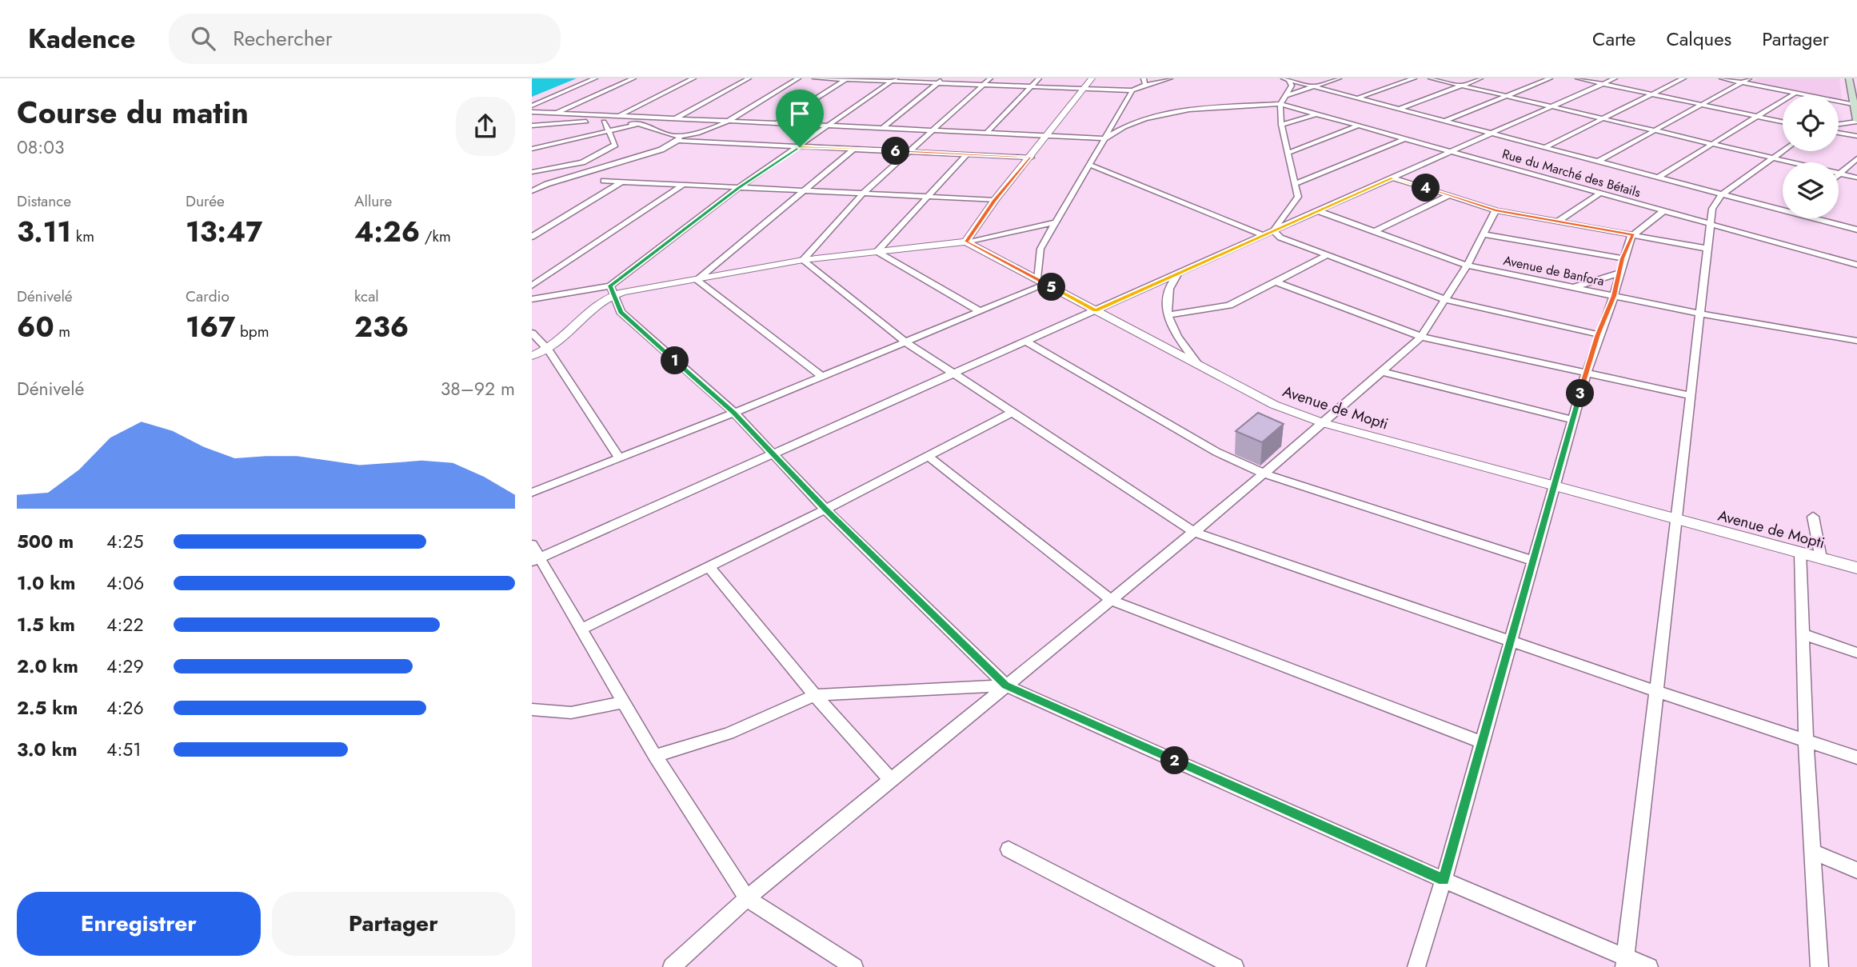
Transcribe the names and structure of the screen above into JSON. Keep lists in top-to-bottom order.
{
  "streets": {
    "street": ["Rue du Marché des Bétails", "Avenue de Banfora", "Avenue de Mopti"]
  },
  "page": {
    "header": "Kadence",
    "search": "Rechercher",
    "nav": ["Carte", "Calques", "Partager"],
    "heading": ["Course du matin", "08:03"],
    "pins": [
      "6",
      "4",
      "5",
      "1",
      "3",
      "2"
    ],
    "stats": [
      ["Distance", "3.11 km"],
      ["Durée", "13:47"],
      ["Allure", "4:26 /km"],
      ["Dénivelé", "60 m"],
      ["Cardio", "167 bpm"],
      ["kcal", "236"]
    ],
    "chart": ["Dénivelé", "38–92 m"],
    "list": [
      {
        "name": "500 m",
        "note": "4:25"
      },
      {
        "name": "1.0 km",
        "note": "4:06"
      },
      {
        "name": "1.5 km",
        "note": "4:22"
      },
      {
        "name": "2.0 km",
        "note": "4:29"
      },
      {
        "name": "2.5 km",
        "note": "4:26"
      },
      {
        "name": "3.0 km",
        "note": "4:51"
      }
    ],
    "buttons": ["Enregistrer", "Partager"]
  }
}
